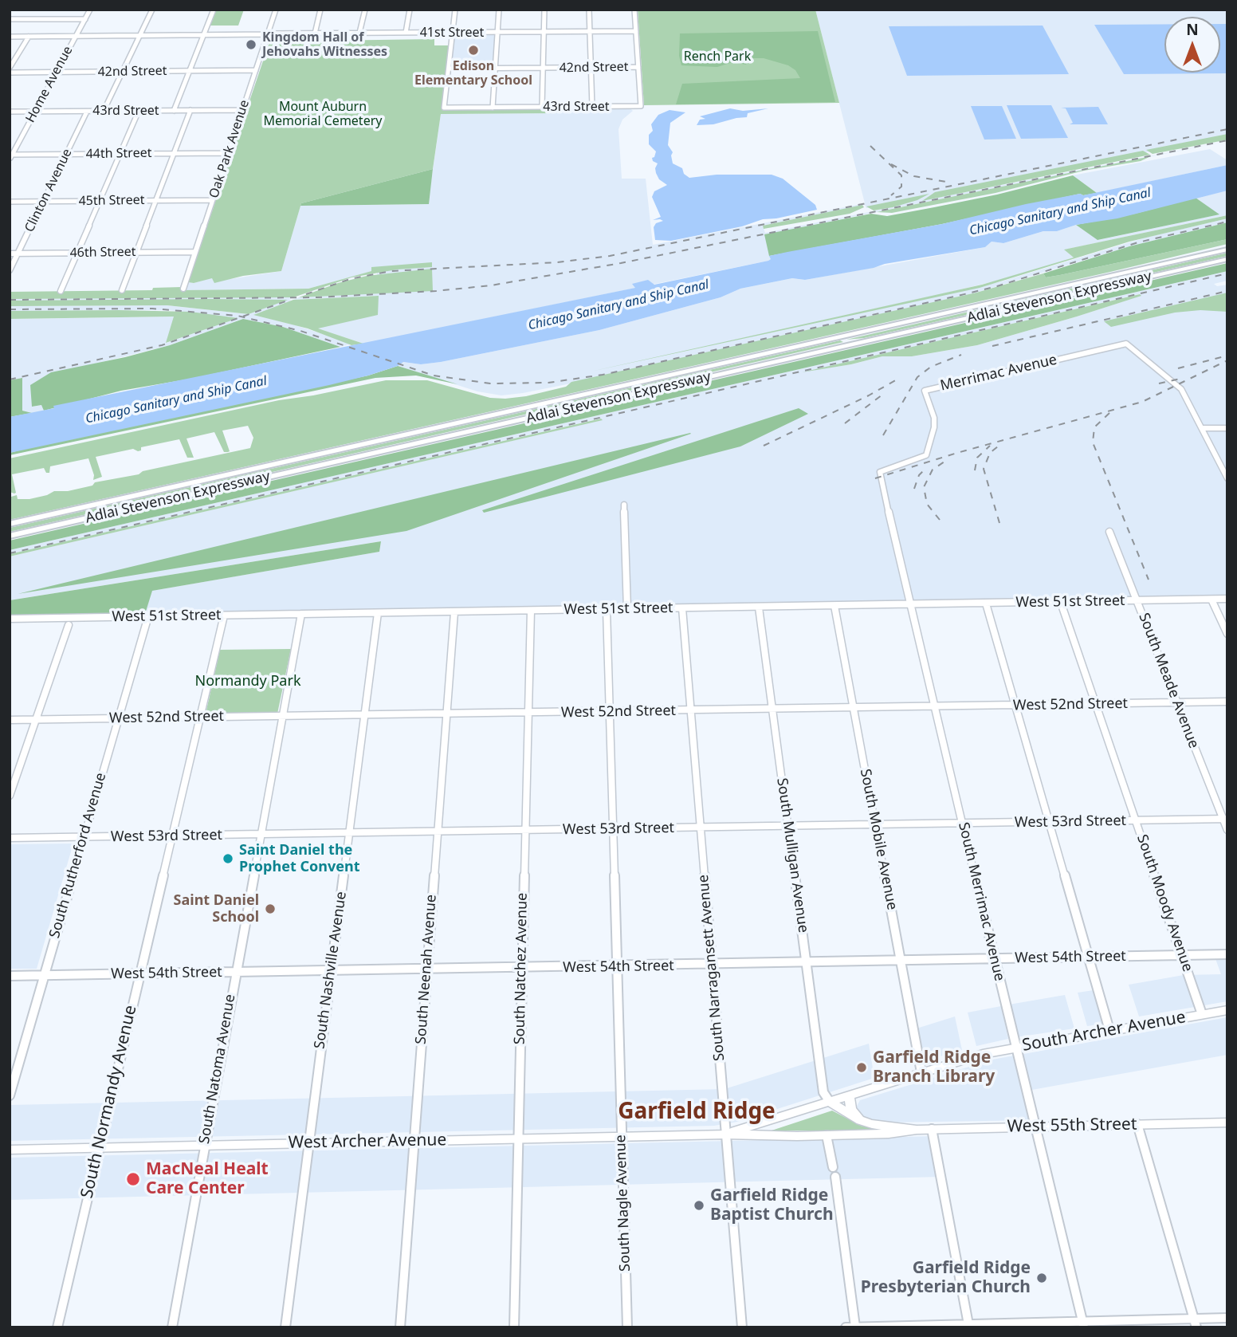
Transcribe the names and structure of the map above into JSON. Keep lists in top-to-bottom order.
{
  "streets": {
    "highway": ["Adlai Stevenson Expressway"],
    "main road": ["South Archer Avenue", "West 55th Street", "West Archer Avenue"],
    "street": [
      "41st Street",
      "42nd Street",
      "Home Avenue",
      "43rd Street",
      "Oak Park Avenue",
      "44th Street",
      "Clinton Avenue",
      "45th Street",
      "46th Street",
      "Merrimac Avenue",
      "West 51st Street",
      "South Meade Avenue",
      "West 52nd Street",
      "West 53rd Street",
      "South Mobile Avenue",
      "South Rutherford Avenue",
      "South Mulligan Avenue",
      "South Merrimac Avenue",
      "South Moody Avenue",
      "West 54th Street",
      "South Narragansett Avenue",
      "South Natchez Avenue",
      "South Neenah Avenue",
      "South Nashville Avenue",
      "South Natoma Avenue",
      "South Normandy Avenue",
      "South Nagle Avenue"
    ]
  },
  "crossings": [
    ["41st Street", "Home Avenue"],
    ["41st Street", "Oak Park Avenue"],
    ["42nd Street", "Home Avenue"],
    ["42nd Street", "43rd Street"],
    ["42nd Street", "Oak Park Avenue"],
    ["Home Avenue", "43rd Street"],
    ["Home Avenue", "44th Street"],
    ["43rd Street", "Oak Park Avenue"],
    ["43rd Street", "Clinton Avenue"],
    ["Oak Park Avenue", "44th Street"],
    ["Oak Park Avenue", "45th Street"],
    ["Oak Park Avenue", "46th Street"],
    ["44th Street", "Clinton Avenue"],
    ["Clinton Avenue", "45th Street"],
    ["Clinton Avenue", "46th Street"],
    ["Merrimac Avenue", "South Merrimac Avenue"],
    ["West 51st Street", "South Meade Avenue"],
    ["West 51st Street", "South Mobile Avenue"],
    ["West 51st Street", "South Rutherford Avenue"],
    ["West 51st Street", "South Mulligan Avenue"],
    ["West 51st Street", "South Merrimac Avenue"],
    ["West 51st Street", "South Moody Avenue"],
    ["West 51st Street", "South Narragansett Avenue"],
    ["West 51st Street", "South Natchez Avenue"],
    ["West 51st Street", "South Neenah Avenue"],
    ["West 51st Street", "South Nashville Avenue"],
    ["West 51st Street", "South Natoma Avenue"],
    ["West 51st Street", "South Normandy Avenue"],
    ["West 51st Street", "South Nagle Avenue"],
    ["South Meade Avenue", "West 52nd Street"],
    ["South Meade Avenue", "West 53rd Street"],
    ["West 52nd Street", "South Mobile Avenue"],
    ["West 52nd Street", "South Rutherford Avenue"],
    ["West 52nd Street", "South Mulligan Avenue"],
    ["West 52nd Street", "South Merrimac Avenue"],
    ["West 52nd Street", "South Moody Avenue"],
    ["West 52nd Street", "South Narragansett Avenue"],
    ["West 52nd Street", "South Natchez Avenue"],
    ["West 52nd Street", "South Neenah Avenue"],
    ["West 52nd Street", "South Nashville Avenue"],
    ["West 52nd Street", "South Natoma Avenue"],
    ["West 52nd Street", "South Normandy Avenue"],
    ["West 52nd Street", "South Nagle Avenue"],
    ["West 53rd Street", "South Mobile Avenue"],
    ["West 53rd Street", "South Rutherford Avenue"],
    ["West 53rd Street", "South Mulligan Avenue"],
    ["West 53rd Street", "South Merrimac Avenue"],
    ["West 53rd Street", "South Moody Avenue"],
    ["West 53rd Street", "South Narragansett Avenue"],
    ["West 53rd Street", "South Natchez Avenue"],
    ["West 53rd Street", "South Neenah Avenue"],
    ["West 53rd Street", "South Nashville Avenue"],
    ["West 53rd Street", "South Natoma Avenue"],
    ["West 53rd Street", "South Normandy Avenue"],
    ["West 53rd Street", "South Nagle Avenue"],
    ["South Mobile Avenue", "West 54th Street"],
    ["South Mobile Avenue", "South Archer Avenue"],
    ["South Rutherford Avenue", "West 54th Street"],
    ["South Mulligan Avenue", "West 54th Street"],
    ["South Mulligan Avenue", "South Archer Avenue"],
    ["South Mulligan Avenue", "West 55th Street"],
    ["South Merrimac Avenue", "West 54th Street"],
    ["South Merrimac Avenue", "South Archer Avenue"],
    ["South Merrimac Avenue", "West 55th Street"],
    ["South Moody Avenue", "West 54th Street"],
    ["South Moody Avenue", "South Archer Avenue"],
    ["West 54th Street", "South Narragansett Avenue"],
    ["West 54th Street", "South Natchez Avenue"],
    ["West 54th Street", "South Neenah Avenue"],
    ["West 54th Street", "South Nashville Avenue"],
    ["West 54th Street", "South Natoma Avenue"],
    ["West 54th Street", "South Normandy Avenue"],
    ["West 54th Street", "South Nagle Avenue"],
    ["South Narragansett Avenue", "South Archer Avenue"],
    ["South Narragansett Avenue", "West 55th Street"],
    ["South Narragansett Avenue", "West Archer Avenue"],
    ["South Natchez Avenue", "West Archer Avenue"],
    ["South Neenah Avenue", "West Archer Avenue"],
    ["South Nashville Avenue", "West Archer Avenue"],
    ["South Archer Avenue", "West 55th Street"],
    ["South Archer Avenue", "West Archer Avenue"],
    ["South Natoma Avenue", "West Archer Avenue"],
    ["South Normandy Avenue", "West Archer Avenue"],
    ["West 55th Street", "West Archer Avenue"],
    ["West Archer Avenue", "South Nagle Avenue"]
  ],
  "districts": ["Garfield Ridge"],
  "water": ["Chicago Sanitary and Ship Canal"],
  "parks": ["Rench Park", "Mount Auburn Memorial Cemetery", "Normandy Park"],
  "places": [
    "Kingdom Hall of Jehovahs Witnesses",
    "Edison Elementary School",
    "Saint Daniel the Prophet Convent",
    "Saint Daniel School",
    "Garfield Ridge Branch Library",
    "MacNeal Healt Care Center",
    "Garfield Ridge Baptist Church",
    "Garfield Ridge Presbyterian Church"
  ],
  "north": "top"
}
